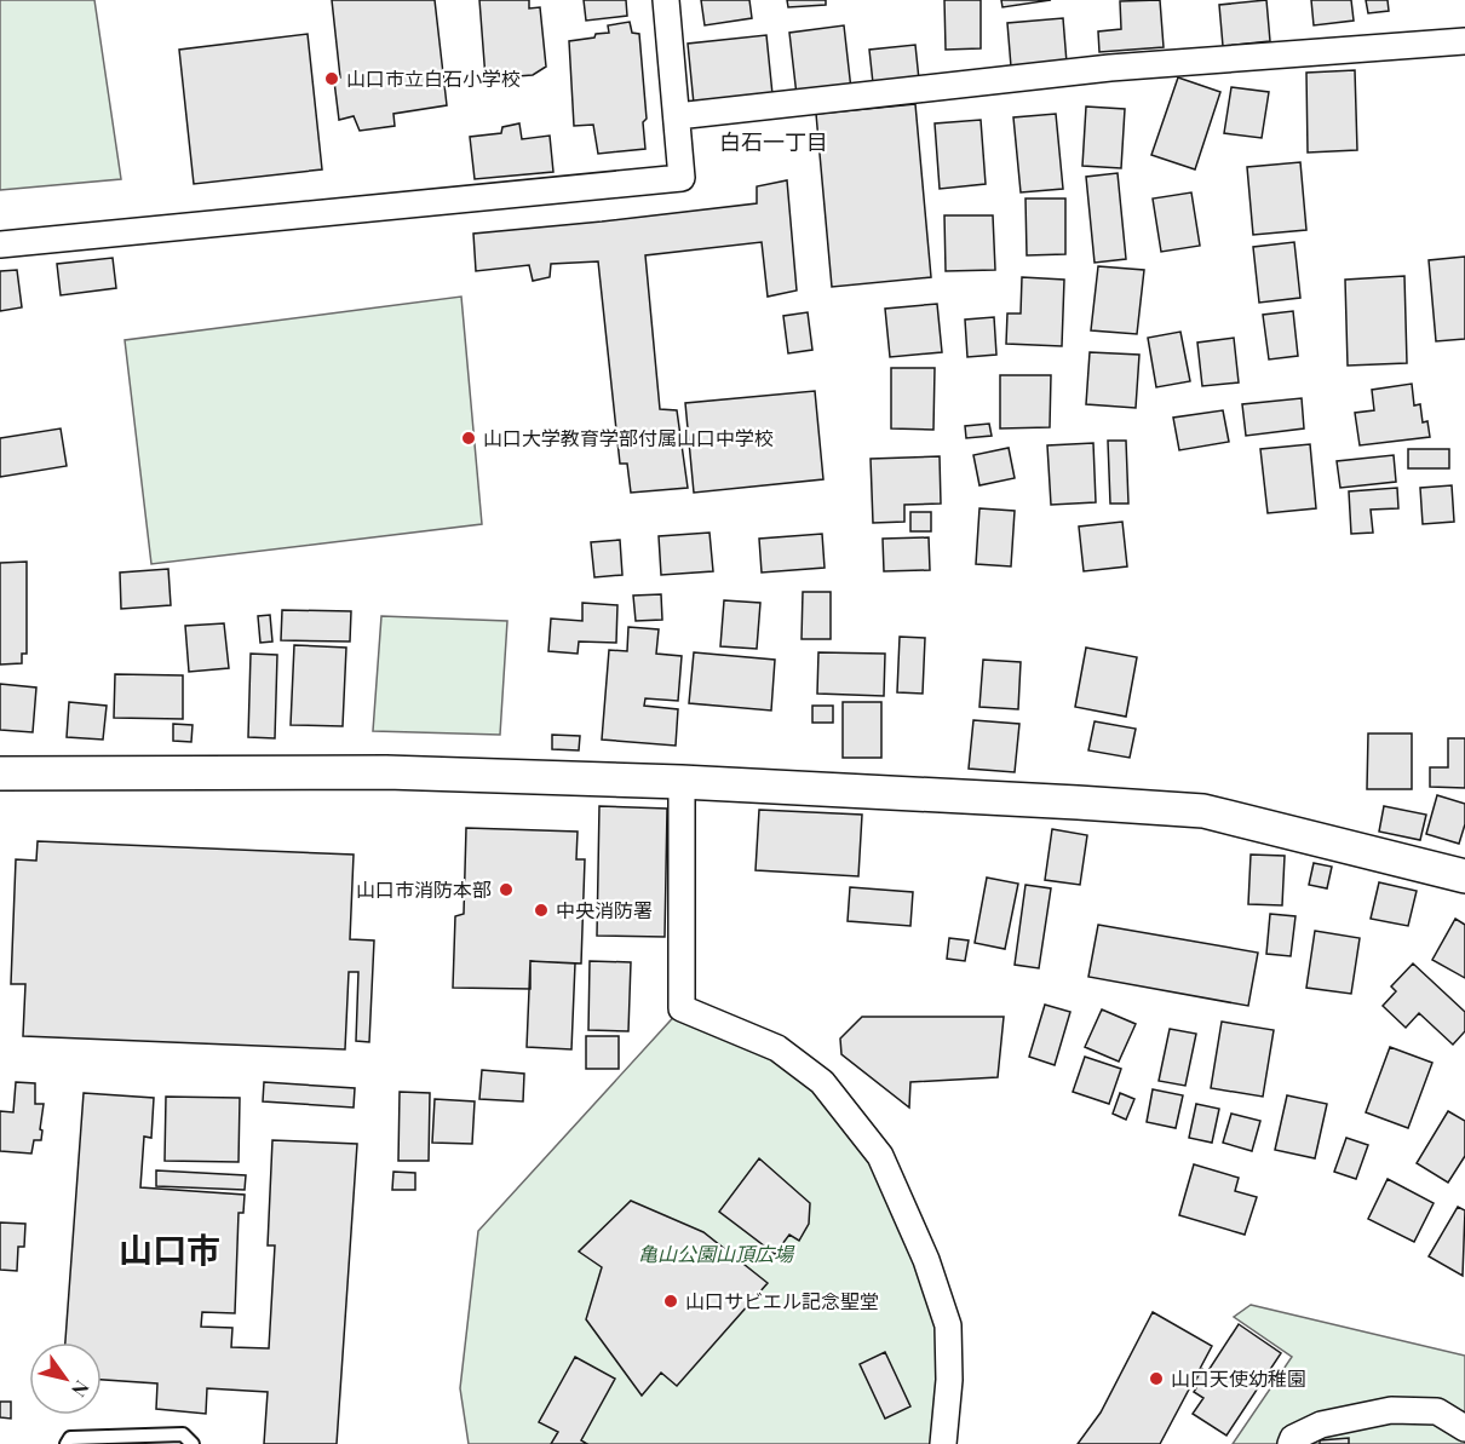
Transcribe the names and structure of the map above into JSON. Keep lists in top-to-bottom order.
{
  "districts": ["白石一丁目", "山口市"],
  "parks": ["亀山公園山頂広場"],
  "places": [
    "山口市立白石小学校",
    "山口大学教育学部付属山口中学校",
    "山口市消防本部",
    "中央消防署",
    "山口サビエル記念聖堂",
    "山口天使幼稚園"
  ],
  "north": "bottom right"
}
